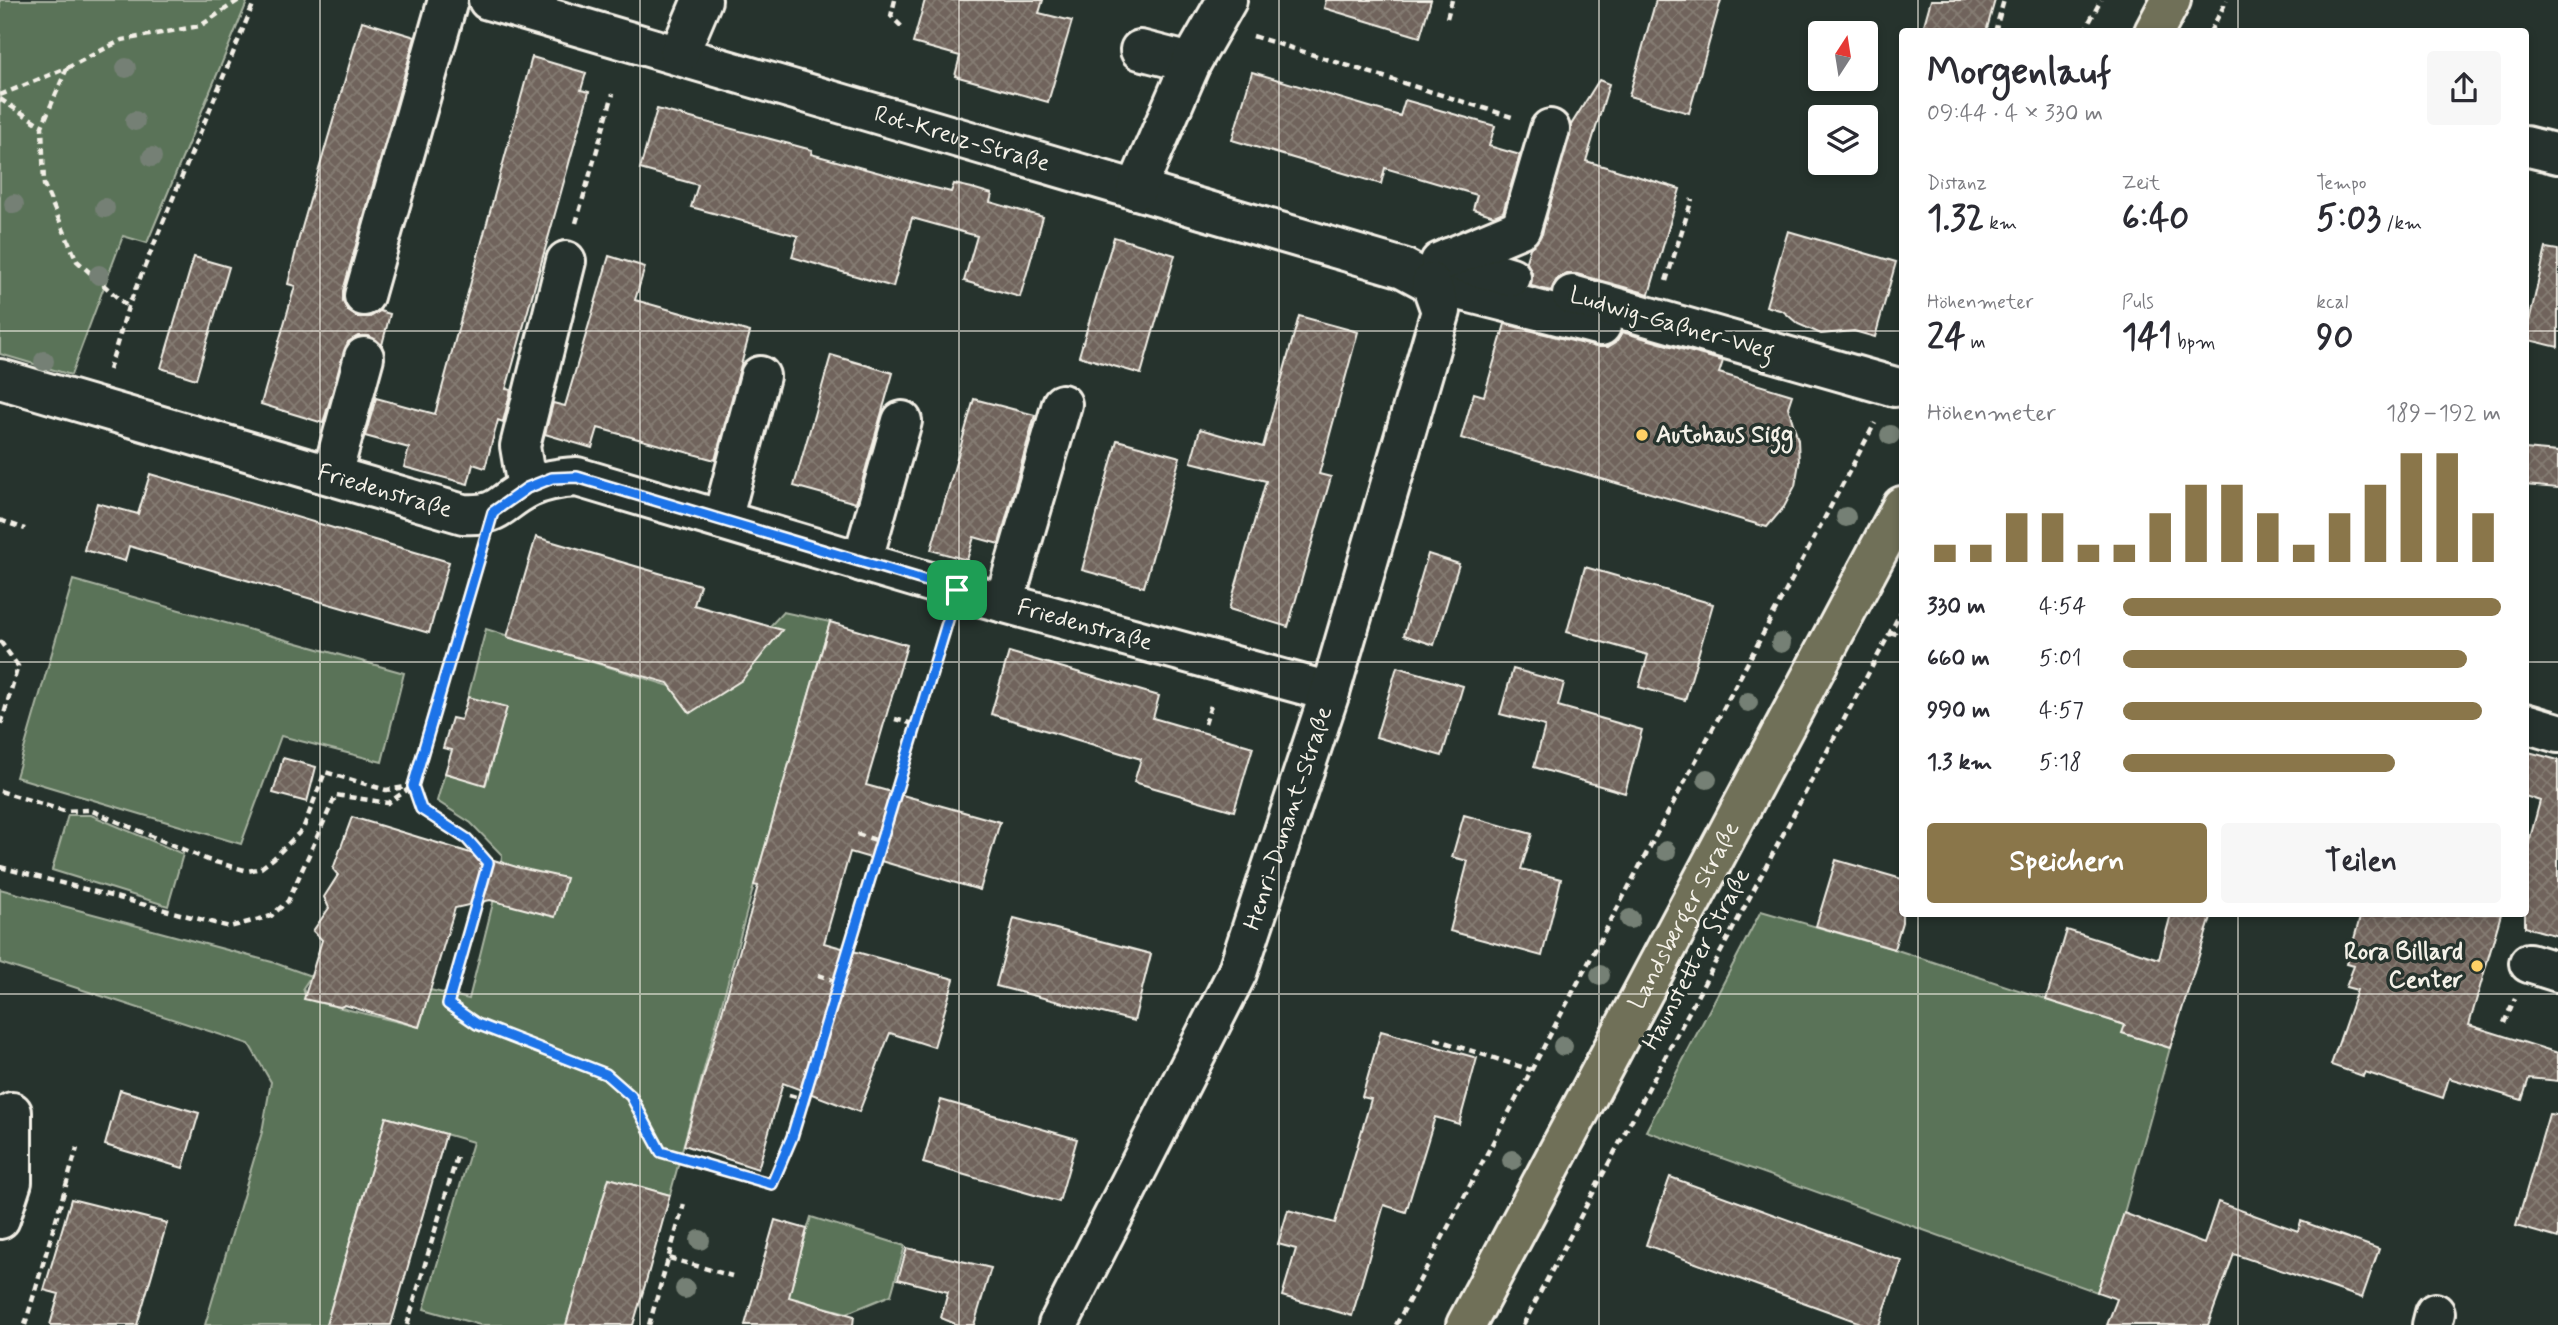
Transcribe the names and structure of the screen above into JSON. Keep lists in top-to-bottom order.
{
  "streets": {
    "main road": ["Landsberger Straße"],
    "street": [
      "Rot-Kreuz-Straße",
      "Ludwig-Gaßner-Weg",
      "Friedenstraße",
      "Henri-Dunant-Straße"
    ],
    "path": ["Haunstetter Straße"]
  },
  "crossings": [
    ["Rot-Kreuz-Straße", "Ludwig-Gaßner-Weg"],
    ["Rot-Kreuz-Straße", "Henri-Dunant-Straße"],
    ["Ludwig-Gaßner-Weg", "Henri-Dunant-Straße"],
    ["Friedenstraße", "Henri-Dunant-Straße"]
  ],
  "places": ["Autohaus Sigg", "Rora Billard Center"],
  "north": "top",
  "page": {
    "heading": ["Morgenlauf", "09:44 · 4 × 330 m"],
    "stats": [
      ["Distanz", "1.32 km"],
      ["Zeit", "6:40"],
      ["Tempo", "5:03 /km"],
      ["Höhenmeter", "24 m"],
      ["Puls", "141 bpm"],
      ["kcal", "90"]
    ],
    "chart": ["Höhenmeter", "189–192 m"],
    "list": [
      {
        "name": "330 m",
        "note": "4:54"
      },
      {
        "name": "660 m",
        "note": "5:01"
      },
      {
        "name": "990 m",
        "note": "4:57"
      },
      {
        "name": "1.3 km",
        "note": "5:18"
      }
    ],
    "buttons": ["Speichern", "Teilen"]
  }
}
